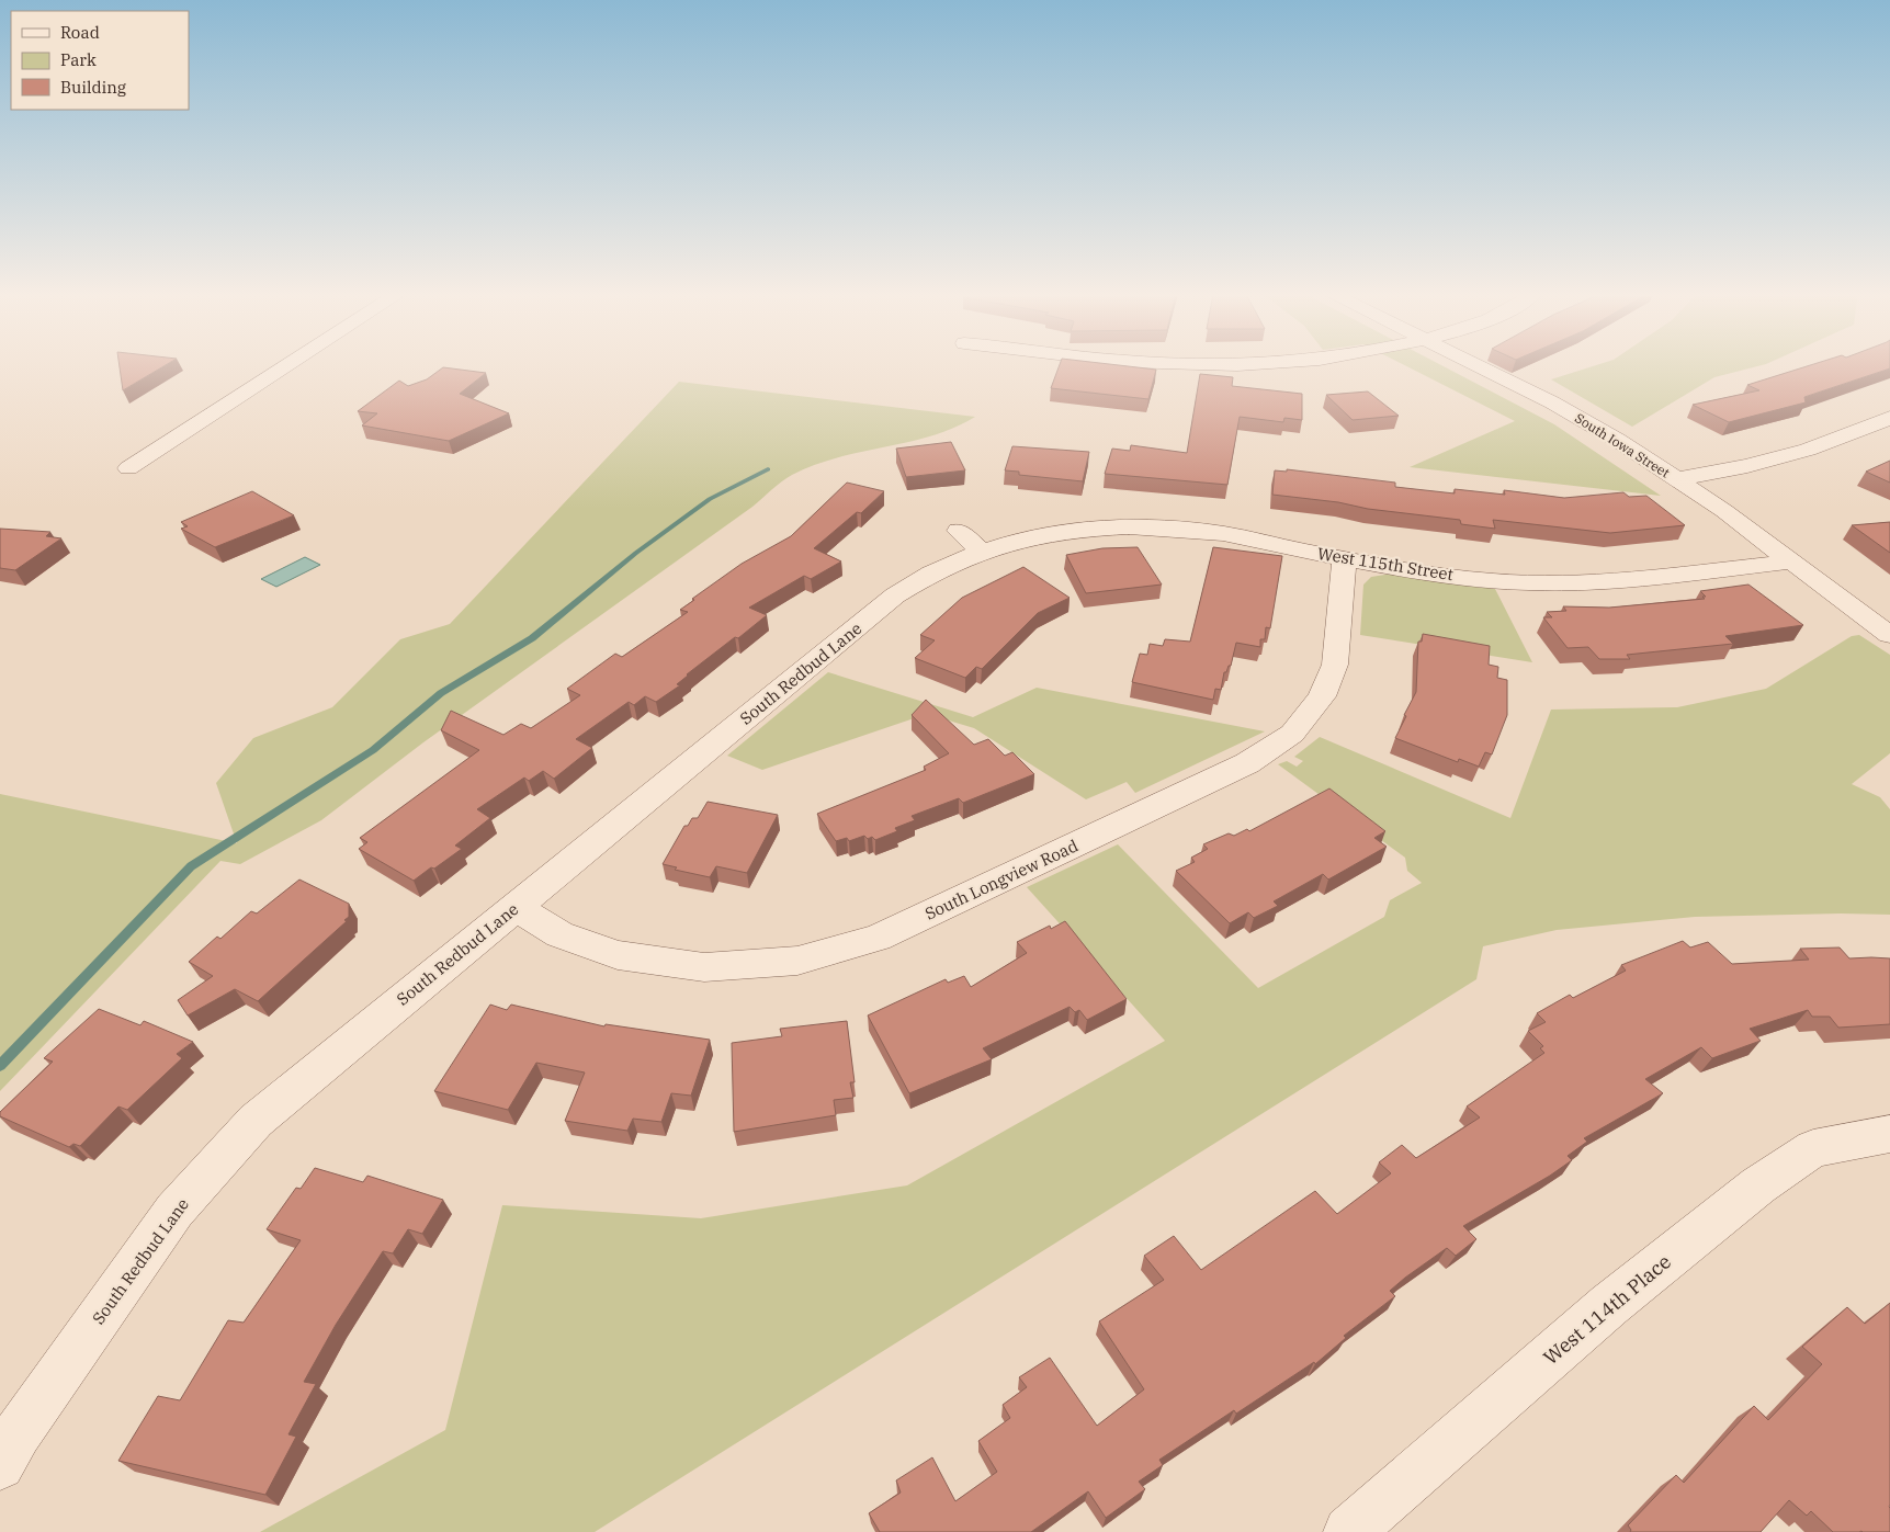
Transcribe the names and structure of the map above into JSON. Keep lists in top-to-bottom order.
{
  "streets": {
    "street": [
      "South Iowa Street",
      "West 115th Street",
      "South Redbud Lane",
      "South Longview Road",
      "West 114th Place"
    ]
  },
  "crossings": [
    ["South Iowa Street", "West 115th Street"],
    ["West 115th Street", "South Redbud Lane"],
    ["West 115th Street", "South Longview Road"],
    ["South Redbud Lane", "South Longview Road"]
  ],
  "legend": ["Road", "Park", "Building"]
}
